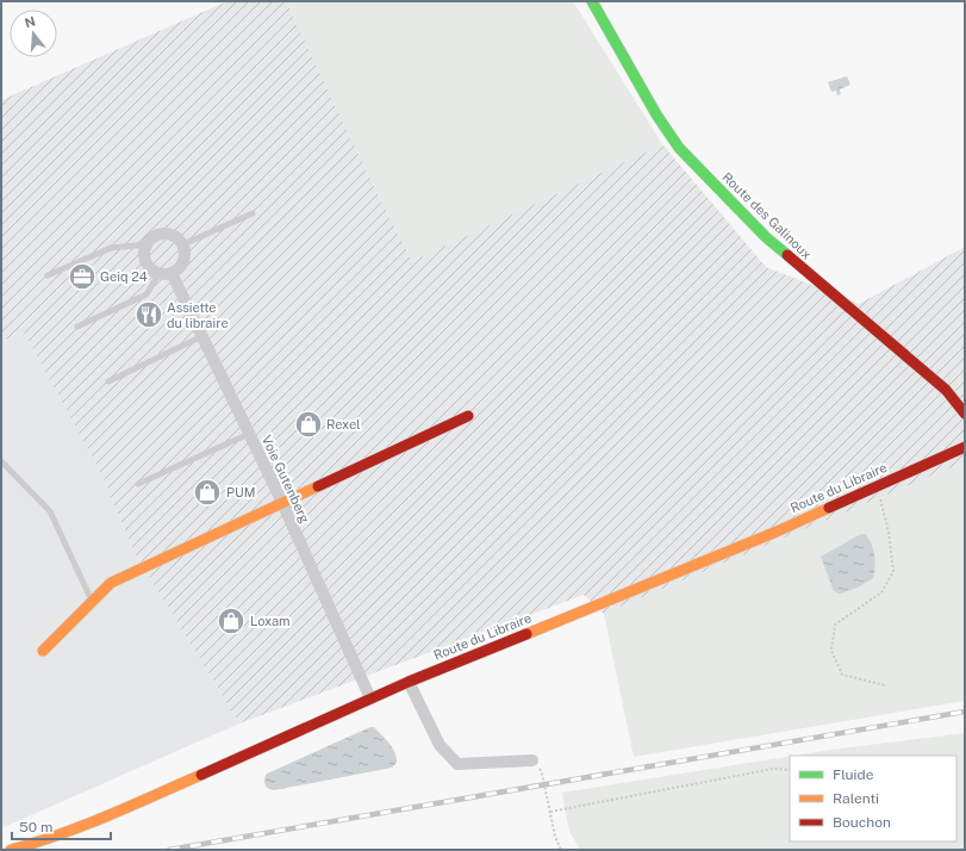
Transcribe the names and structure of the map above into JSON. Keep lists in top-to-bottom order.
{
  "streets": {
    "street": ["Route des Galinoux", "Voie Gutenberg", "Route du Libraire"]
  },
  "crossings": [
    ["Voie Gutenberg", "Route du Libraire"]
  ],
  "places": {
    "office": ["Geiq 24"],
    "restaurant": ["Assiette du libraire"],
    "shop": ["Rexel", "PUM", "Loxam"]
  },
  "legend": ["Fluide", "Ralenti", "Bouchon"],
  "scale_bar": "50 m",
  "north": "top"
}
